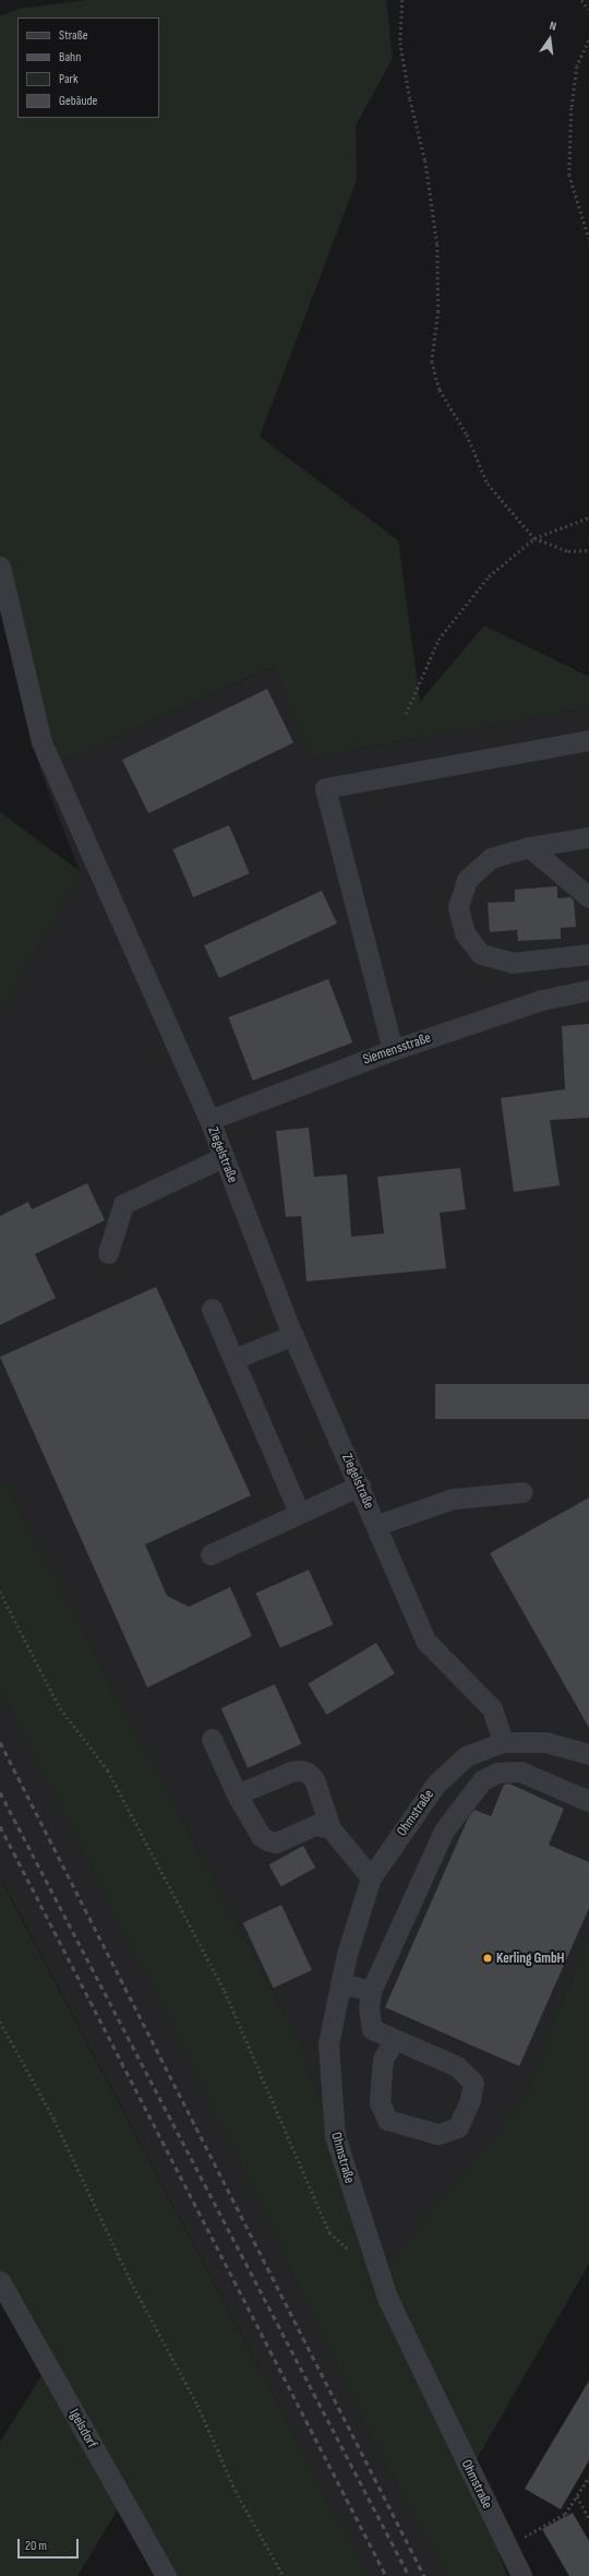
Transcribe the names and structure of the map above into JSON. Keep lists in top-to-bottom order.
{
  "streets": {
    "street": [
      "Siemensstraße",
      "Ziegelstraße",
      "Ohmstraße",
      "Igelsdorf"
    ]
  },
  "crossings": [
    ["Siemensstraße", "Ziegelstraße"],
    ["Ziegelstraße", "Ohmstraße"]
  ],
  "places": ["Kerling GmbH"],
  "legend": [
    "Straße",
    "Bahn",
    "Park",
    "Gebäude"
  ],
  "scale_bar": "20 m",
  "north": "top"
}
